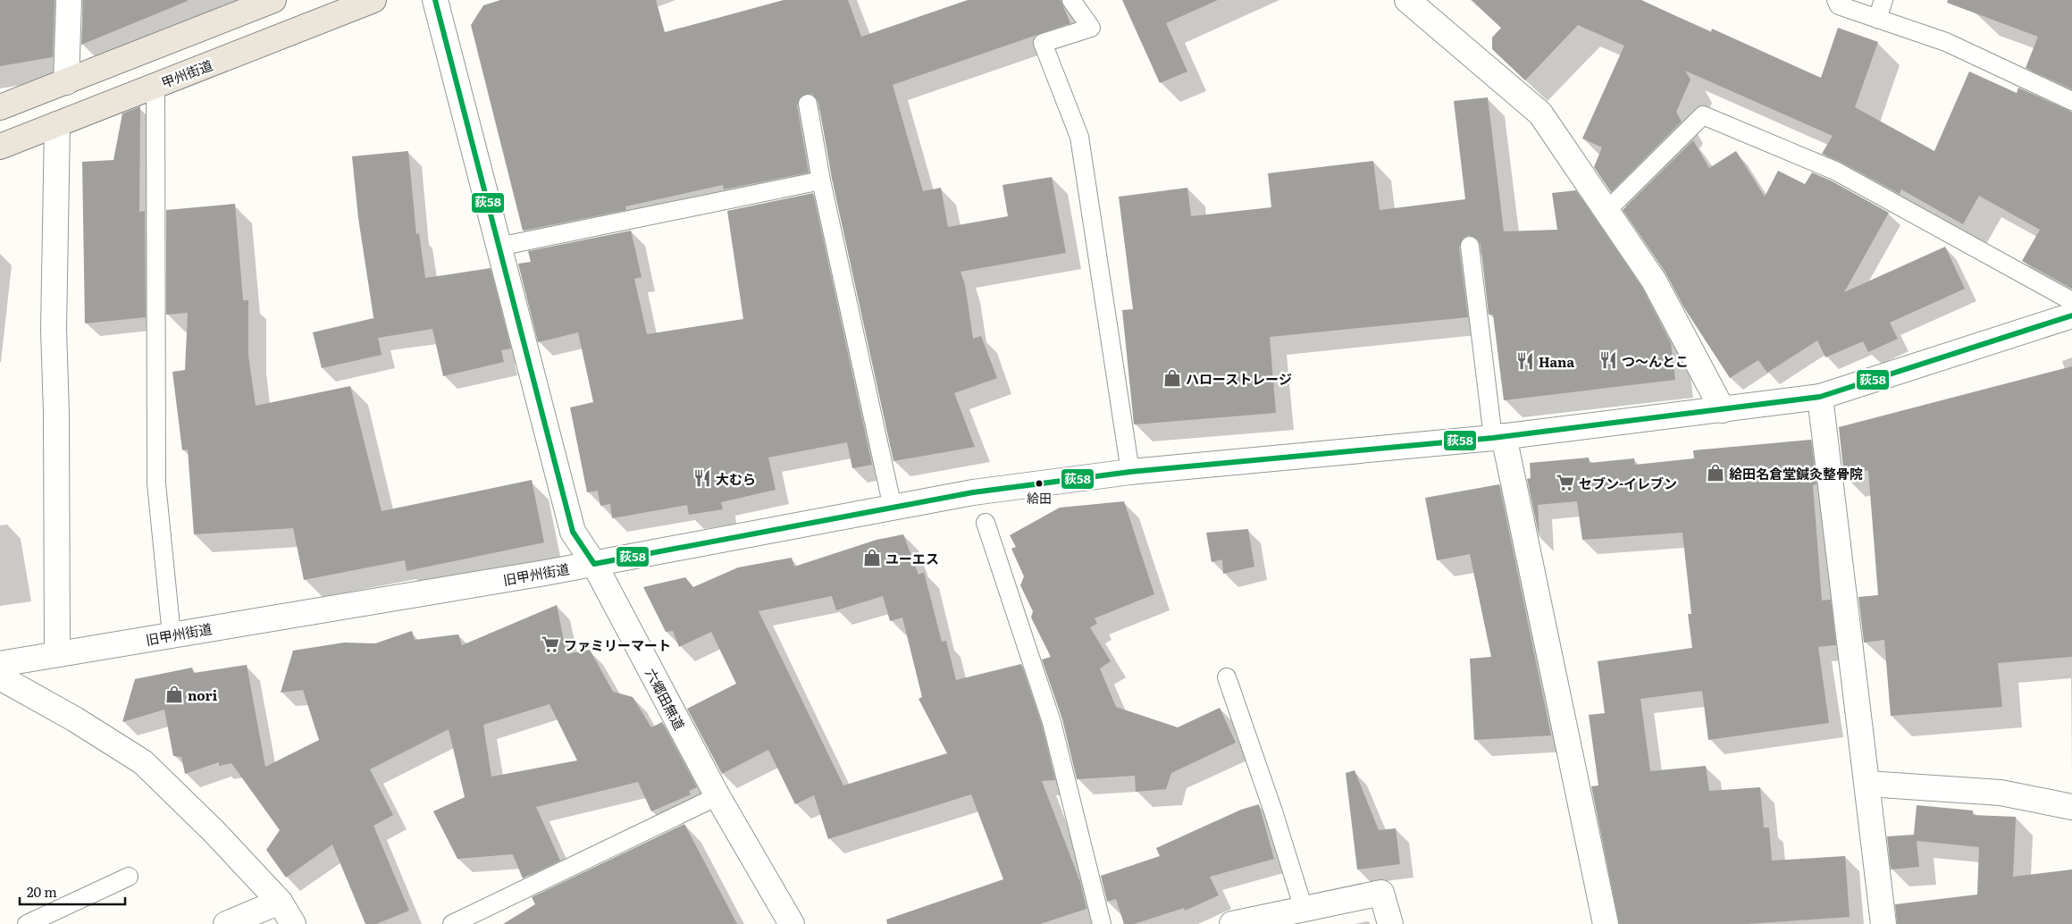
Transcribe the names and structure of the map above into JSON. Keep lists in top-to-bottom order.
{
  "streets": {
    "highway": ["甲州街道"],
    "street": ["旧甲州街道", "六郷田無道"]
  },
  "crossings": [
    ["旧甲州街道", "六郷田無道"]
  ],
  "places": {
    "restaurant": ["つ～んとこ", "Hana", "大むら"],
    "shop": [
      "ハローストレージ",
      "給田名倉堂鍼灸整骨院",
      "ユーエス",
      "nori"
    ],
    "supermarket": ["セブン-イレブン", "ファミリーマート"],
    "other": ["給田"]
  },
  "lines": ["transit line 荻58"],
  "scale_bar": "20 m"
}
